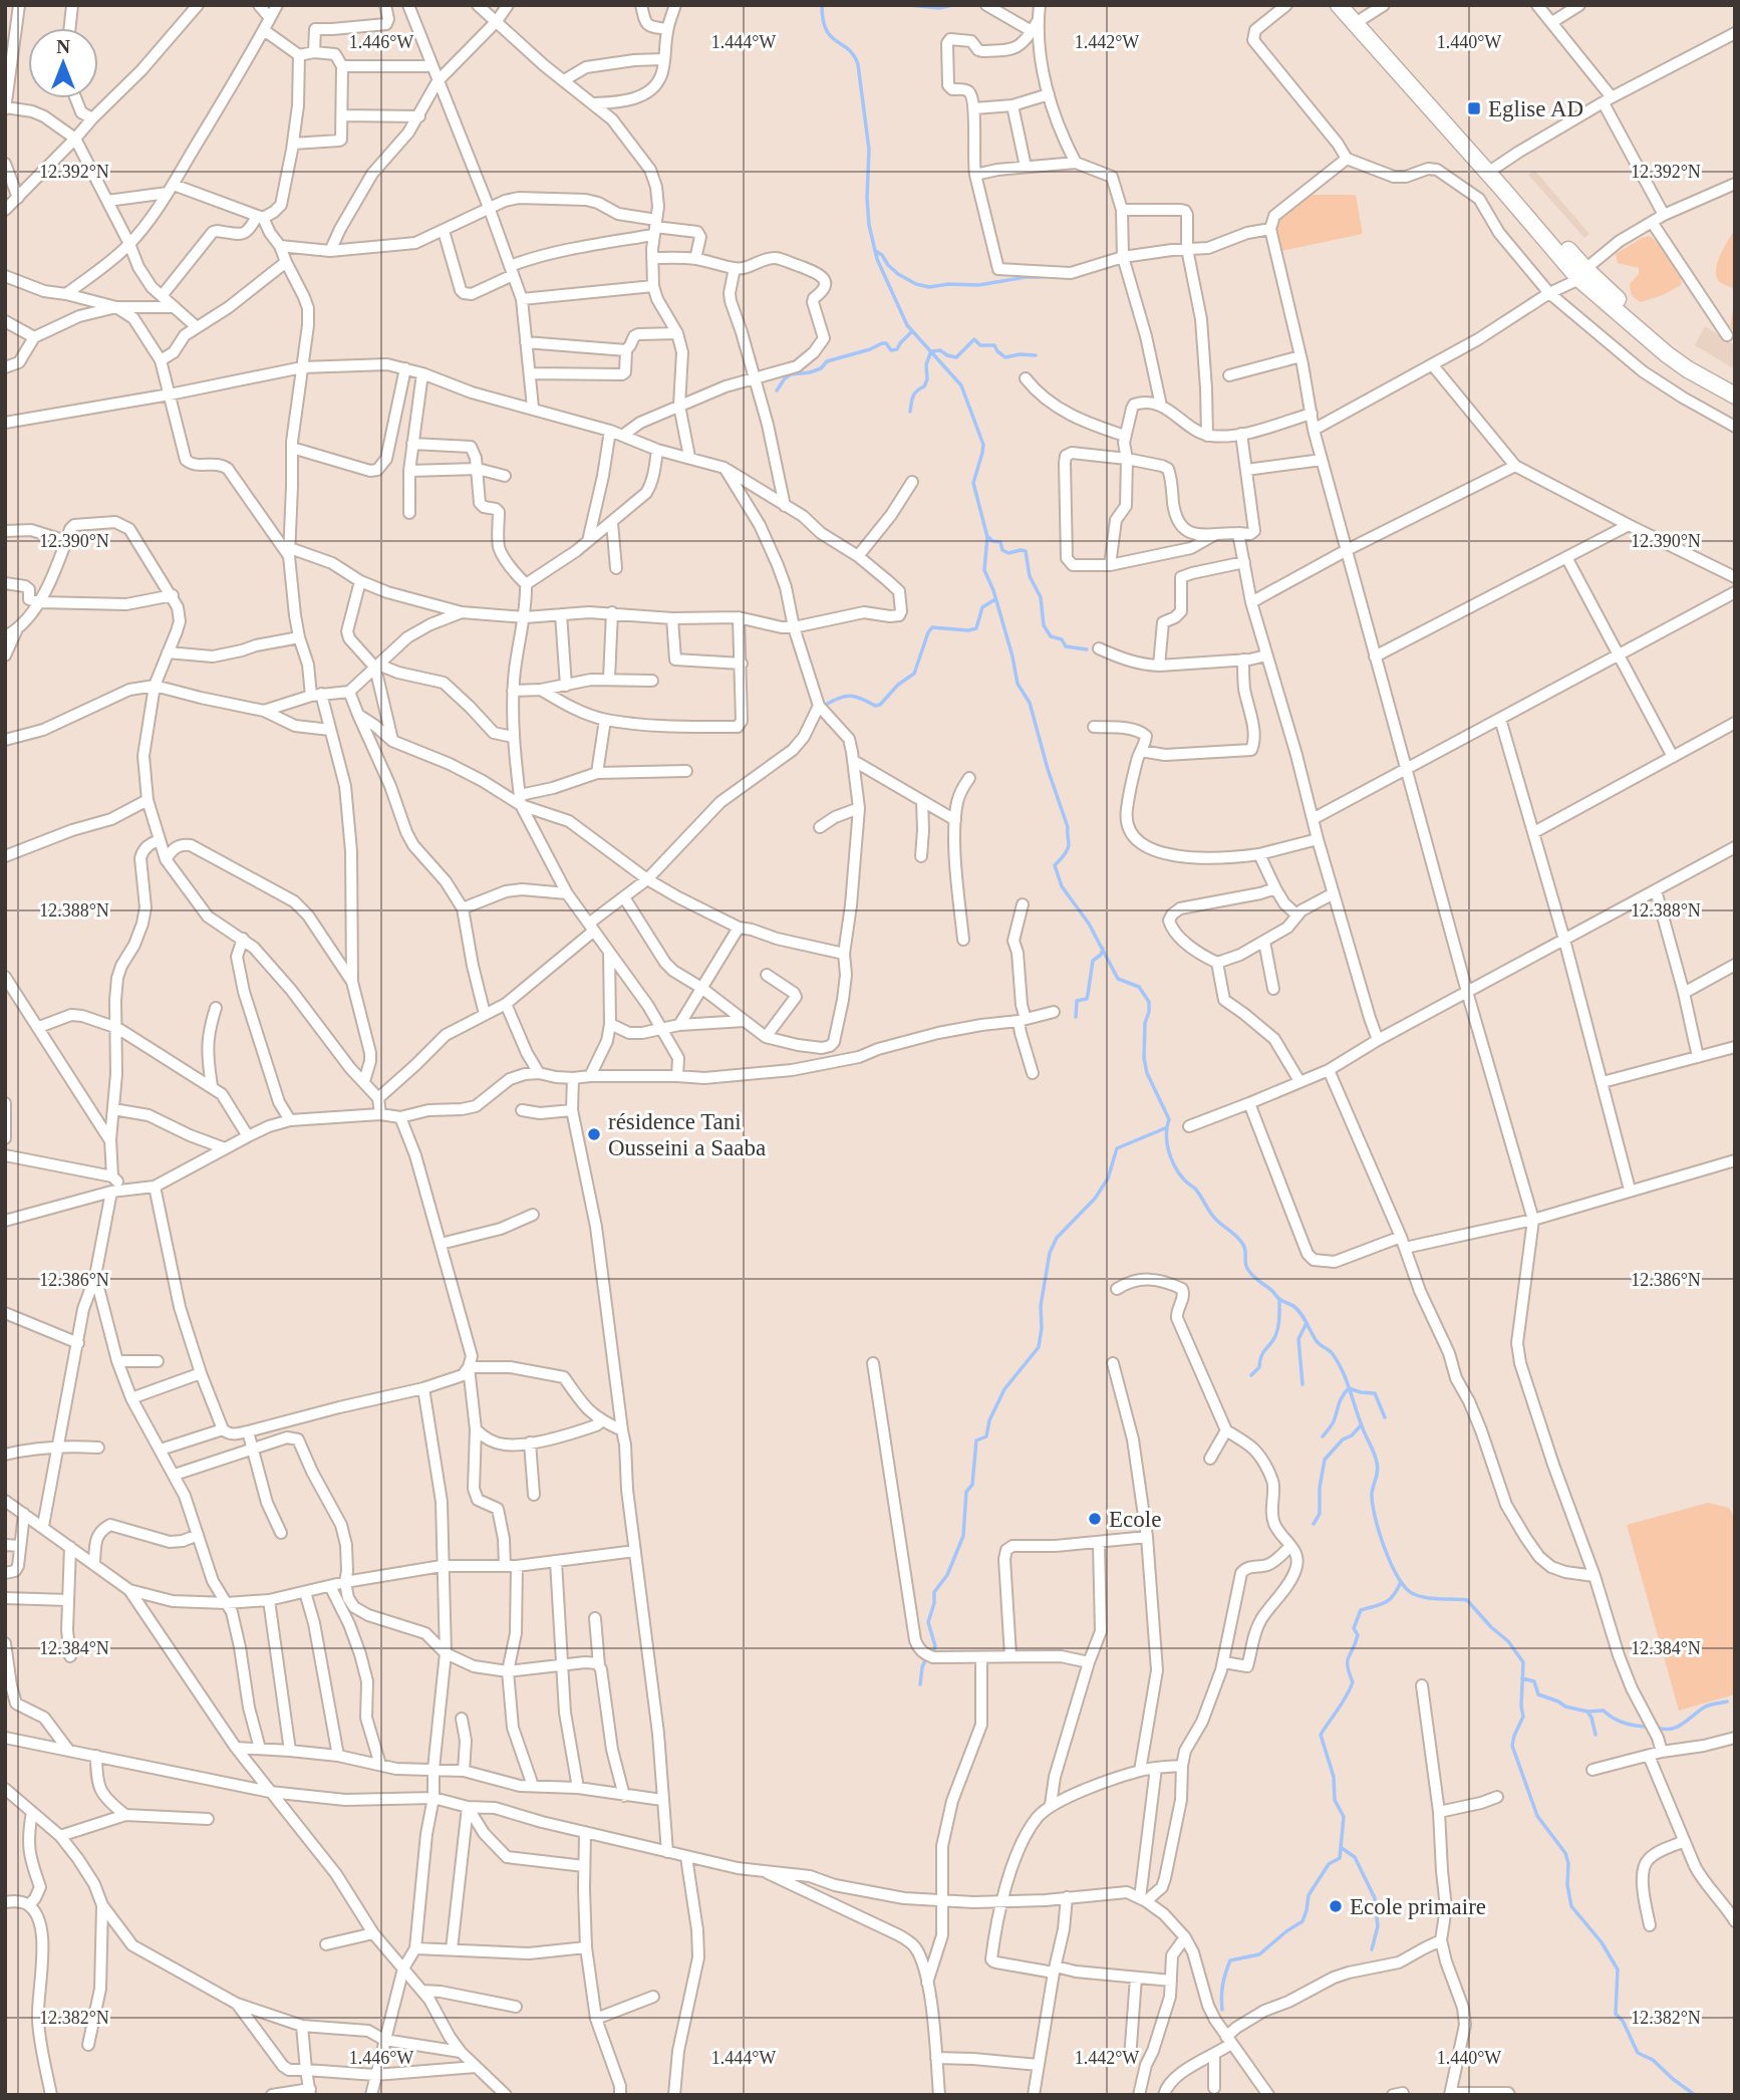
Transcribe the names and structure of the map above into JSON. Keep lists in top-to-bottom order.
{
  "places": {
    "transit": ["Eglise AD"],
    "other": ["résidence Tani Ousseini a Saaba", "Ecole", "Ecole primaire"]
  },
  "north": "top",
  "coordinates": [
    "1.446°W",
    "1.444°W",
    "1.442°W",
    "1.440°W",
    "12.392°N",
    "12.390°N",
    "12.388°N",
    "12.386°N",
    "12.384°N",
    "12.382°N"
  ]
}
